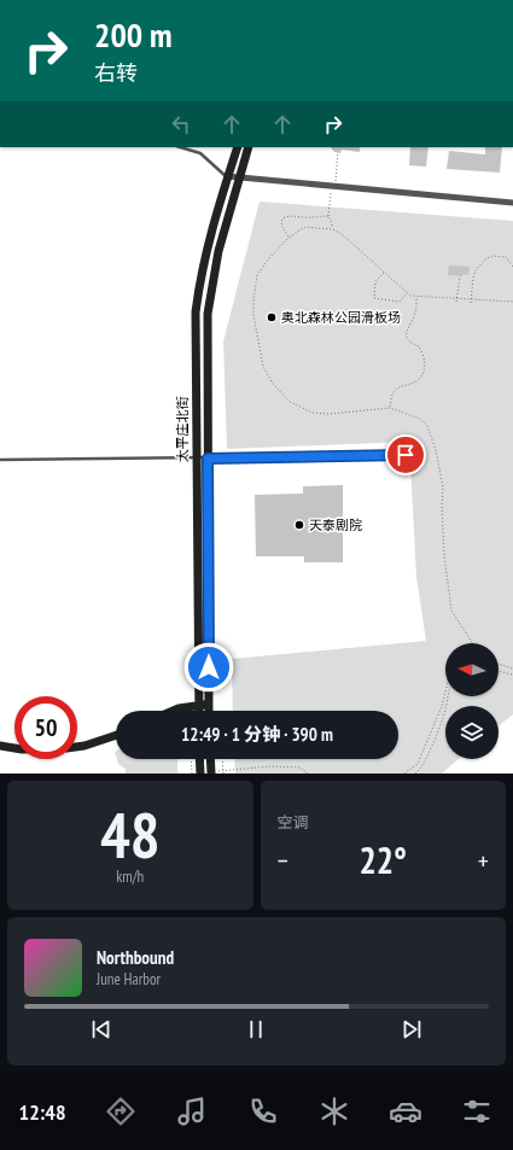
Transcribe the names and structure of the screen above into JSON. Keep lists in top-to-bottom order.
{
  "streets": {
    "main road": ["太平庄北街"]
  },
  "places": ["奥北森林公园滑板场", "天泰剧院"],
  "north": "left",
  "page": {
    "turn": ["200 m", "右转"],
    "limit": "50",
    "trip": "12:49 · 1 分钟 · 390 m",
    "tile": [
      ["48", "km/h"],
      "空调"
    ],
    "heat": ["−", "22°", "+"],
    "song": ["Northbound", "June Harbor"],
    "tabs": "12:48"
  }
}
